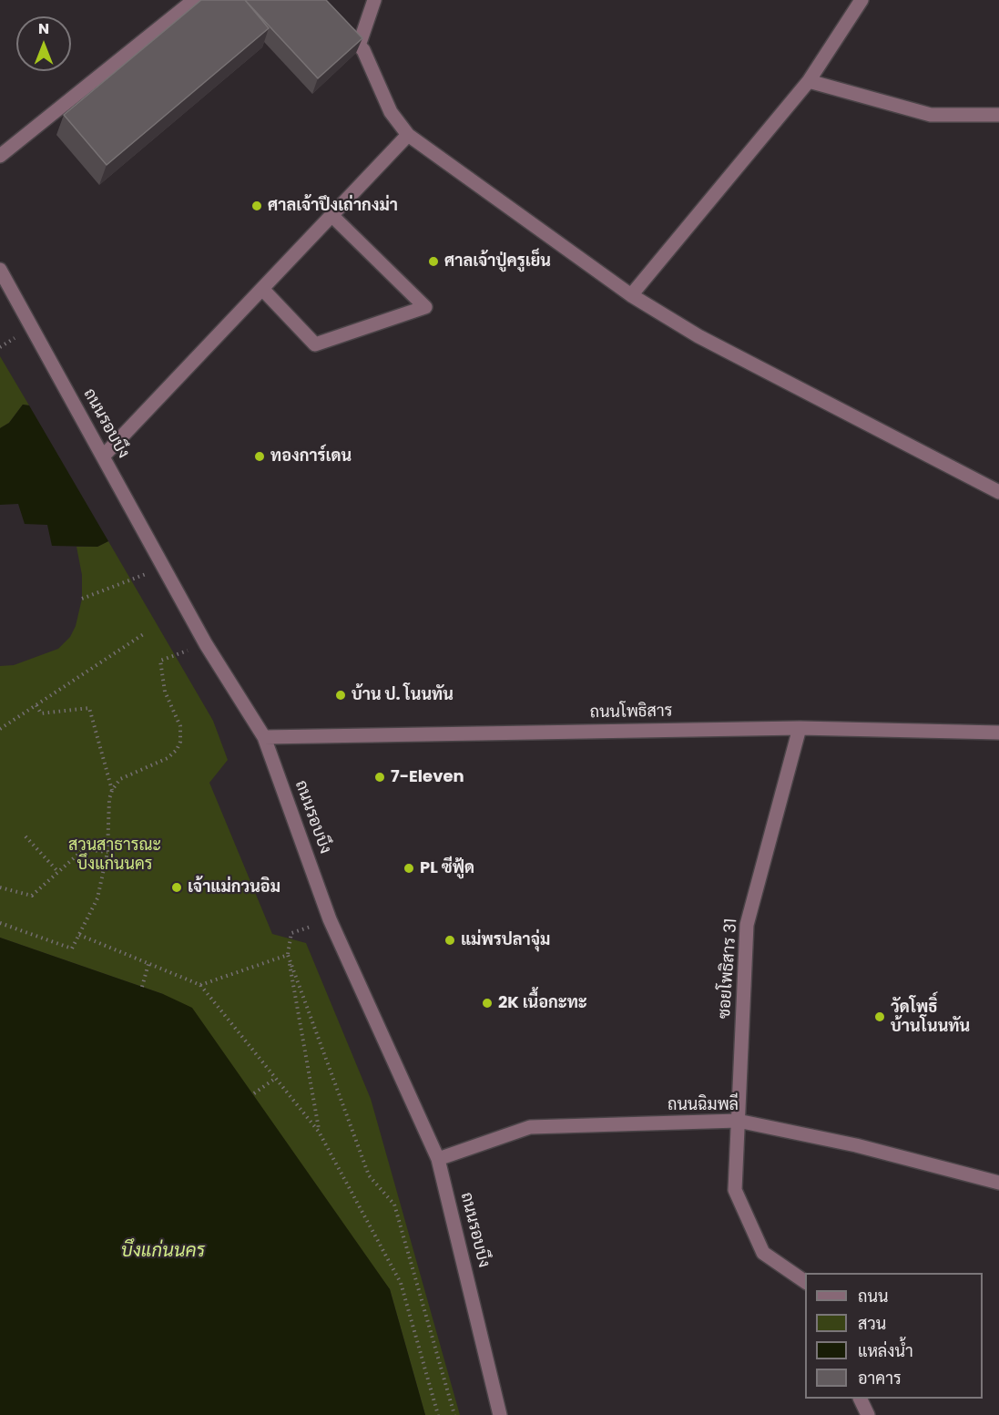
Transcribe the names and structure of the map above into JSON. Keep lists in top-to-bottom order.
{
  "streets": {
    "street": [
      "ถนนรอบบึง",
      "ถนนโพธิสาร",
      "ซอยโพธิสาร 31",
      "ถนนฉิมพลี"
    ]
  },
  "crossings": [
    ["ถนนรอบบึง", "ถนนโพธิสาร"],
    ["ถนนรอบบึง", "ถนนฉิมพลี"],
    ["ถนนโพธิสาร", "ซอยโพธิสาร 31"],
    ["ซอยโพธิสาร 31", "ถนนฉิมพลี"]
  ],
  "water": ["บึงแก่นนคร"],
  "parks": ["สวนสาธารณะ บึงแก่นนคร"],
  "places": [
    "ศาลเจ้าปึงเถ่ากงม่า",
    "ศาลเจ้าปู่ครูเย็น",
    "ทองการ์เดน",
    "บ้าน ป. โนนทัน",
    "7-Eleven",
    "PL ซีฟู้ด",
    "เจ้าแม่กวนอิม",
    "แม่พรปลาจุ่ม",
    "2K เนื้อกะทะ",
    "วัดโพธิ์ บ้านโนนทัน"
  ],
  "legend": [
    "ถนน",
    "สวน",
    "แหล่งน้ำ",
    "อาคาร"
  ],
  "north": "top"
}
